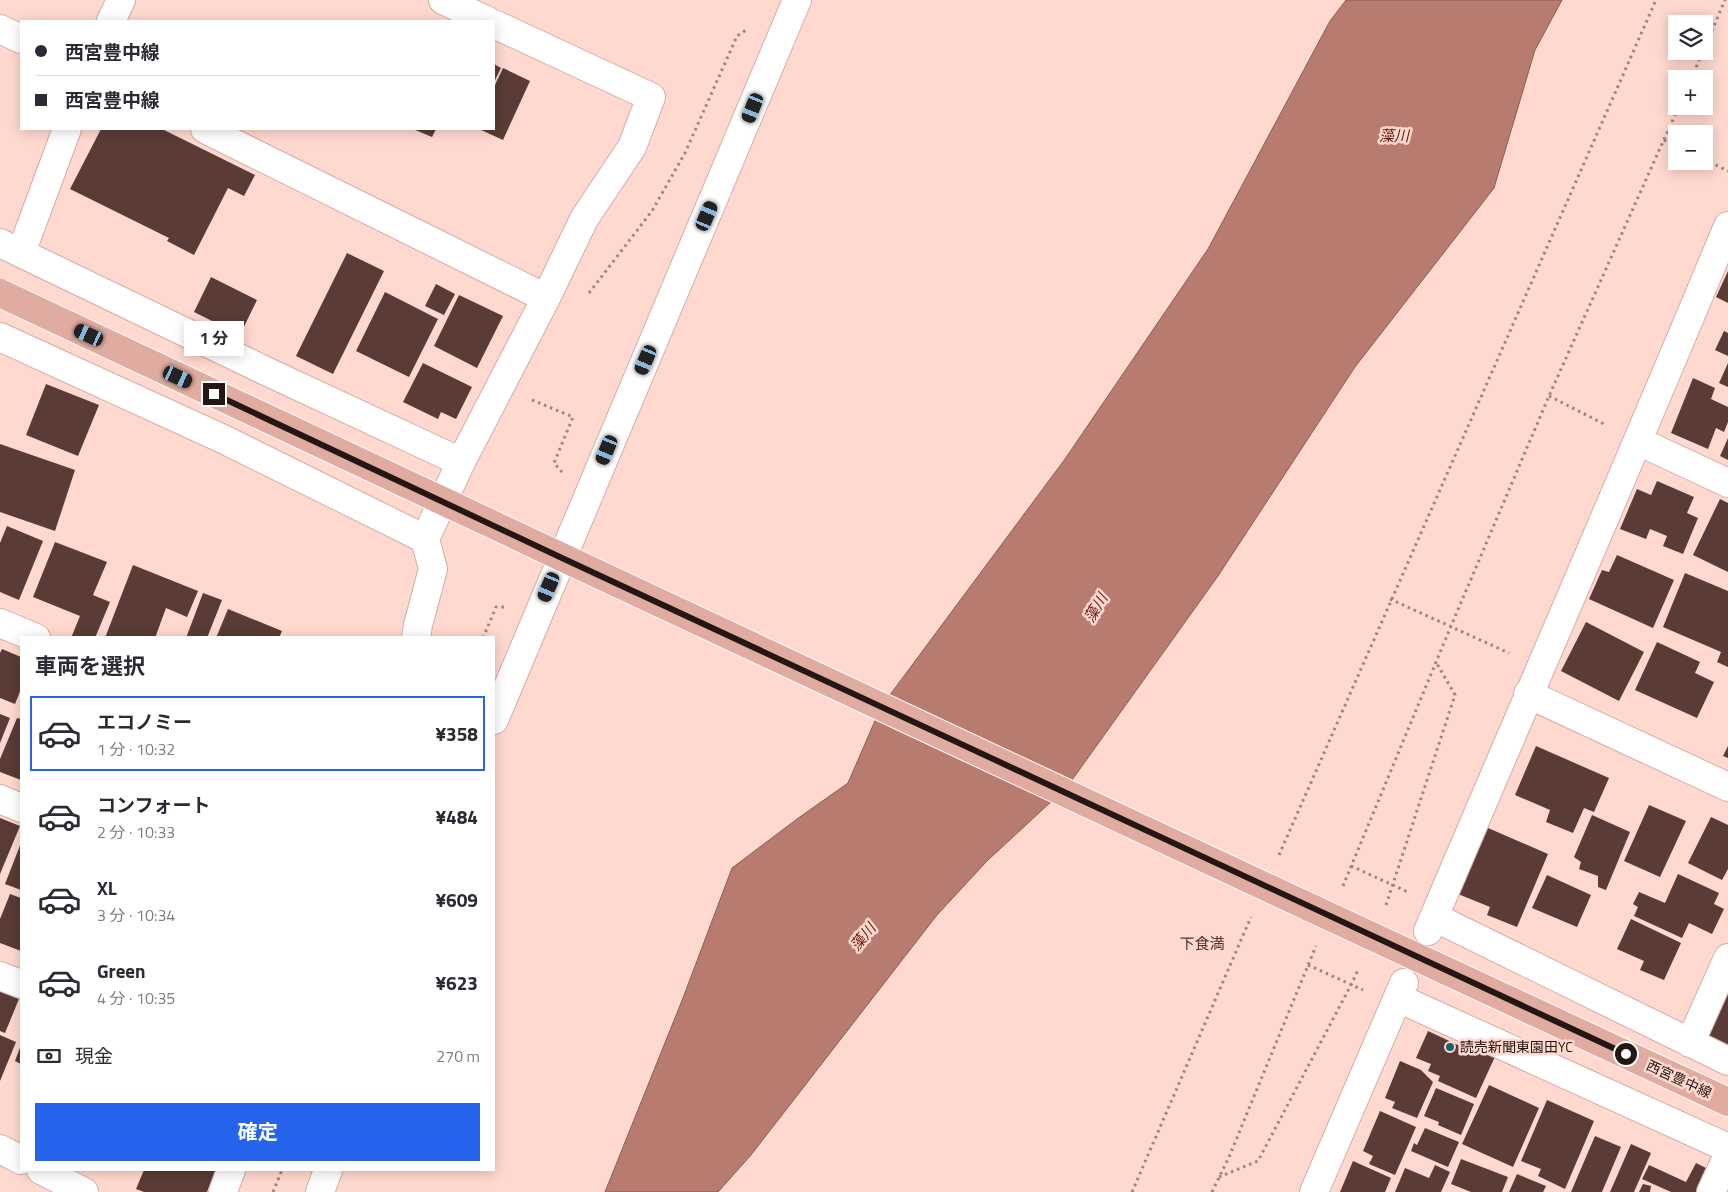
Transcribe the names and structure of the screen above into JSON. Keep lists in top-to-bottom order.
{
  "streets": {
    "main road": ["西宮豊中線"]
  },
  "districts": ["下食満"],
  "water": ["藻川"],
  "places": ["読売新聞東園田YC"],
  "page": {
    "map_buttons": ["+", "−"],
    "banner": ["西宮豊中線", "西宮豊中線"],
    "bubble": "1 分",
    "heading": "車両を選択",
    "list": [
      {
        "name": "エコノミー",
        "note": "1 分 · 10:32",
        "value": "¥358"
      },
      {
        "name": "コンフォート",
        "note": "2 分 · 10:33",
        "value": "¥484"
      },
      {
        "name": "XL",
        "note": "3 分 · 10:34",
        "value": "¥609"
      },
      {
        "name": "Green",
        "note": "4 分 · 10:35",
        "value": "¥623"
      }
    ],
    "pay": ["現金", "270 m"],
    "buttons": "確定"
  }
}
